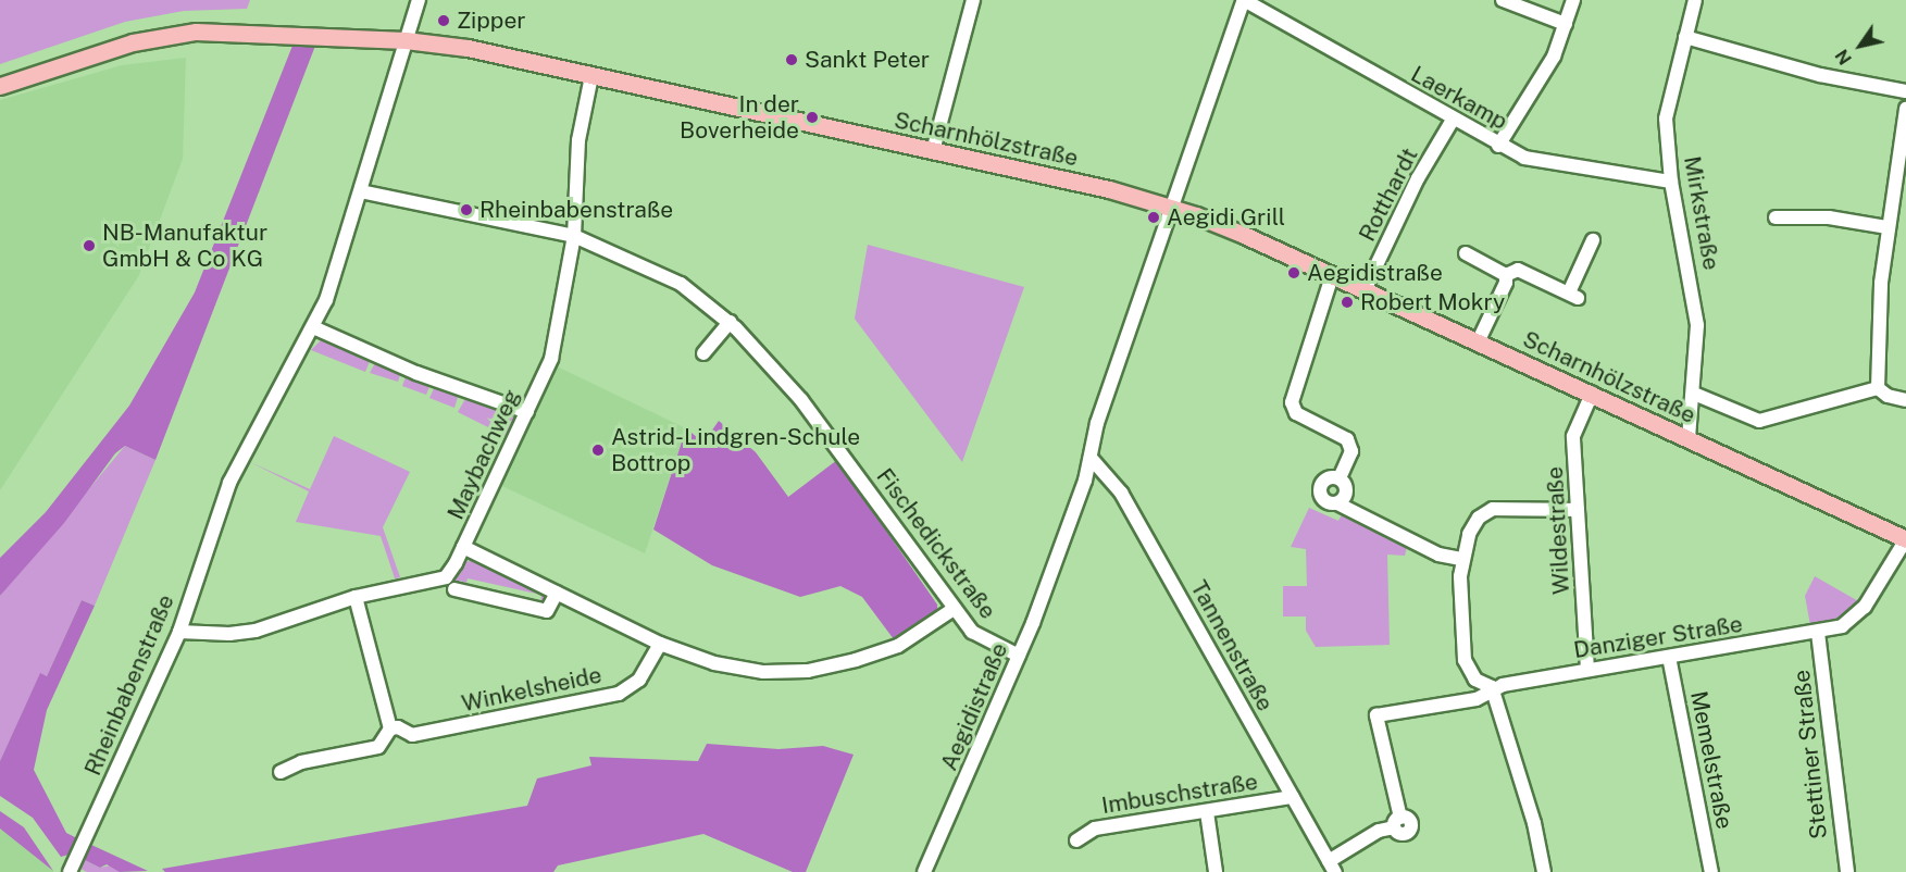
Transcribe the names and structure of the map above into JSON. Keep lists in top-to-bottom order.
{
  "streets": {
    "main road": ["Scharnhölzstraße"],
    "street": [
      "Laerkamp",
      "Rotthardt",
      "Mirkstraße",
      "Maybachweg",
      "Wildestraße",
      "Fischedickstraße",
      "Danziger Straße",
      "Tannenstraße",
      "Rheinbabenstraße",
      "Winkelsheide",
      "Aegidistraße",
      "Stettiner Straße",
      "Memelstraße",
      "Imbuschstraße"
    ]
  },
  "crossings": [
    ["Laerkamp", "Rotthardt"],
    ["Laerkamp", "Mirkstraße"],
    ["Laerkamp", "Aegidistraße"],
    ["Scharnhölzstraße", "Rotthardt"],
    ["Scharnhölzstraße", "Mirkstraße"],
    ["Scharnhölzstraße", "Maybachweg"],
    ["Scharnhölzstraße", "Wildestraße"],
    ["Scharnhölzstraße", "Danziger Straße"],
    ["Scharnhölzstraße", "Rheinbabenstraße"],
    ["Scharnhölzstraße", "Aegidistraße"],
    ["Maybachweg", "Fischedickstraße"],
    ["Maybachweg", "Rheinbabenstraße"],
    ["Wildestraße", "Danziger Straße"],
    ["Fischedickstraße", "Rheinbabenstraße"],
    ["Fischedickstraße", "Aegidistraße"],
    ["Danziger Straße", "Tannenstraße"],
    ["Danziger Straße", "Stettiner Straße"],
    ["Danziger Straße", "Memelstraße"],
    ["Tannenstraße", "Aegidistraße"],
    ["Tannenstraße", "Imbuschstraße"]
  ],
  "places": [
    "Zipper",
    "Sankt Peter",
    "In der Boverheide",
    "Rheinbabenstraße",
    "Aegidi Grill",
    "NB-Manufaktur GmbH & Co KG",
    "Aegidistraße",
    "Robert Mokry",
    "Astrid-Lindgren-Schule Bottrop"
  ],
  "north": "bottom left"
}
